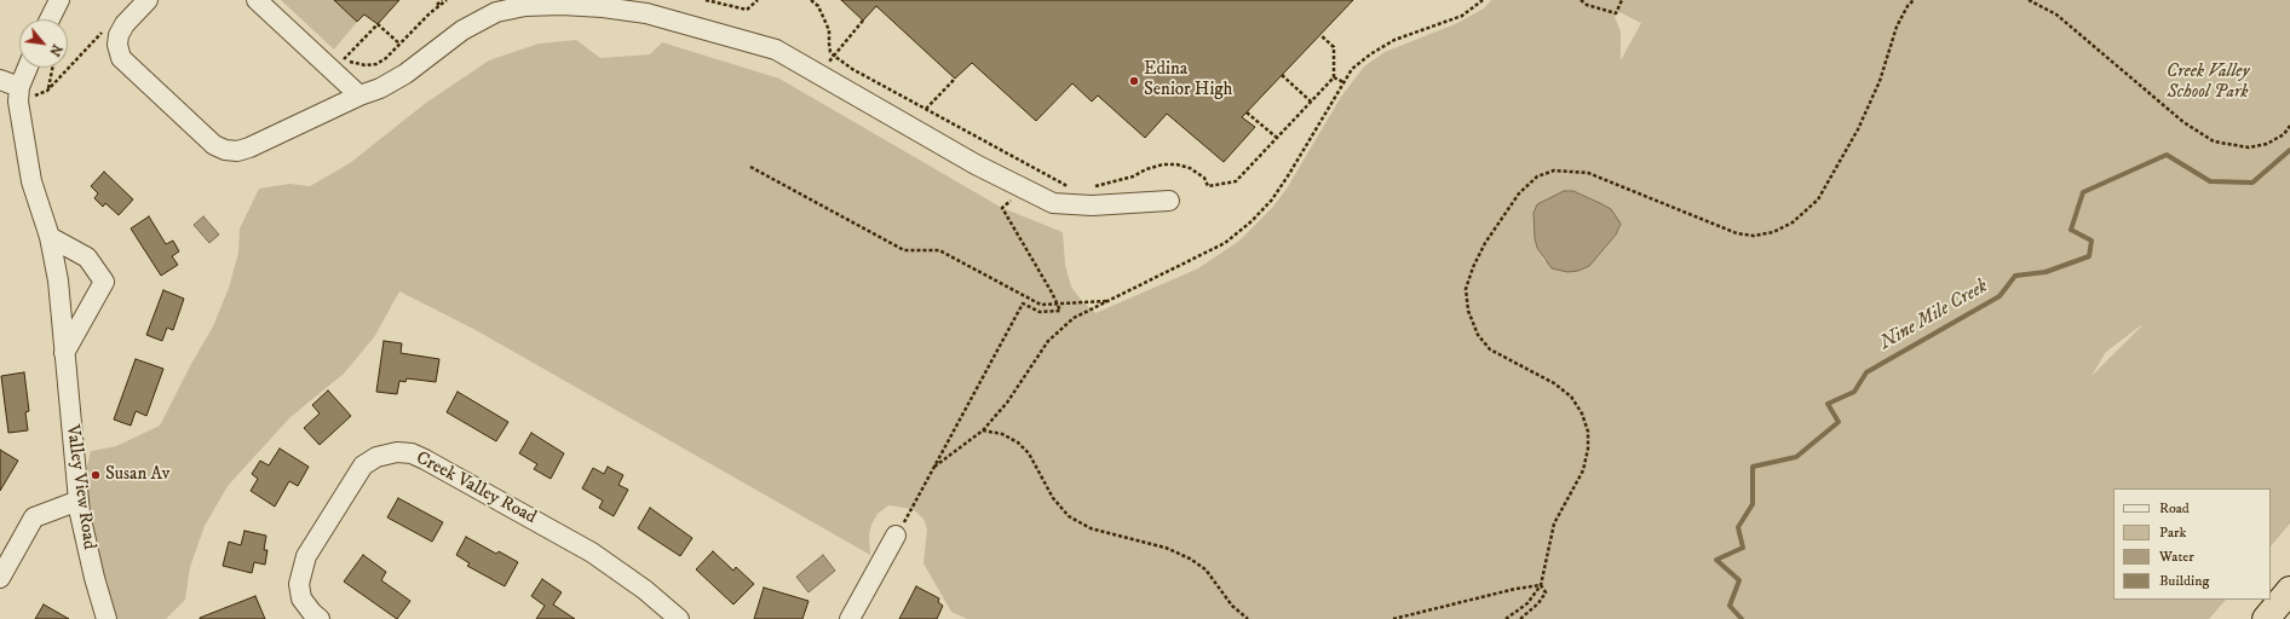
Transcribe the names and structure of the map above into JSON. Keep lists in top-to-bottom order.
{
  "streets": {
    "street": ["Valley View Road", "Creek Valley Road"]
  },
  "water": ["Nine Mile Creek"],
  "parks": ["Creek Valley School Park"],
  "places": ["Edina Senior High", "Susan Av"],
  "legend": [
    "Road",
    "Park",
    "Water",
    "Building"
  ],
  "north": "bottom right"
}
